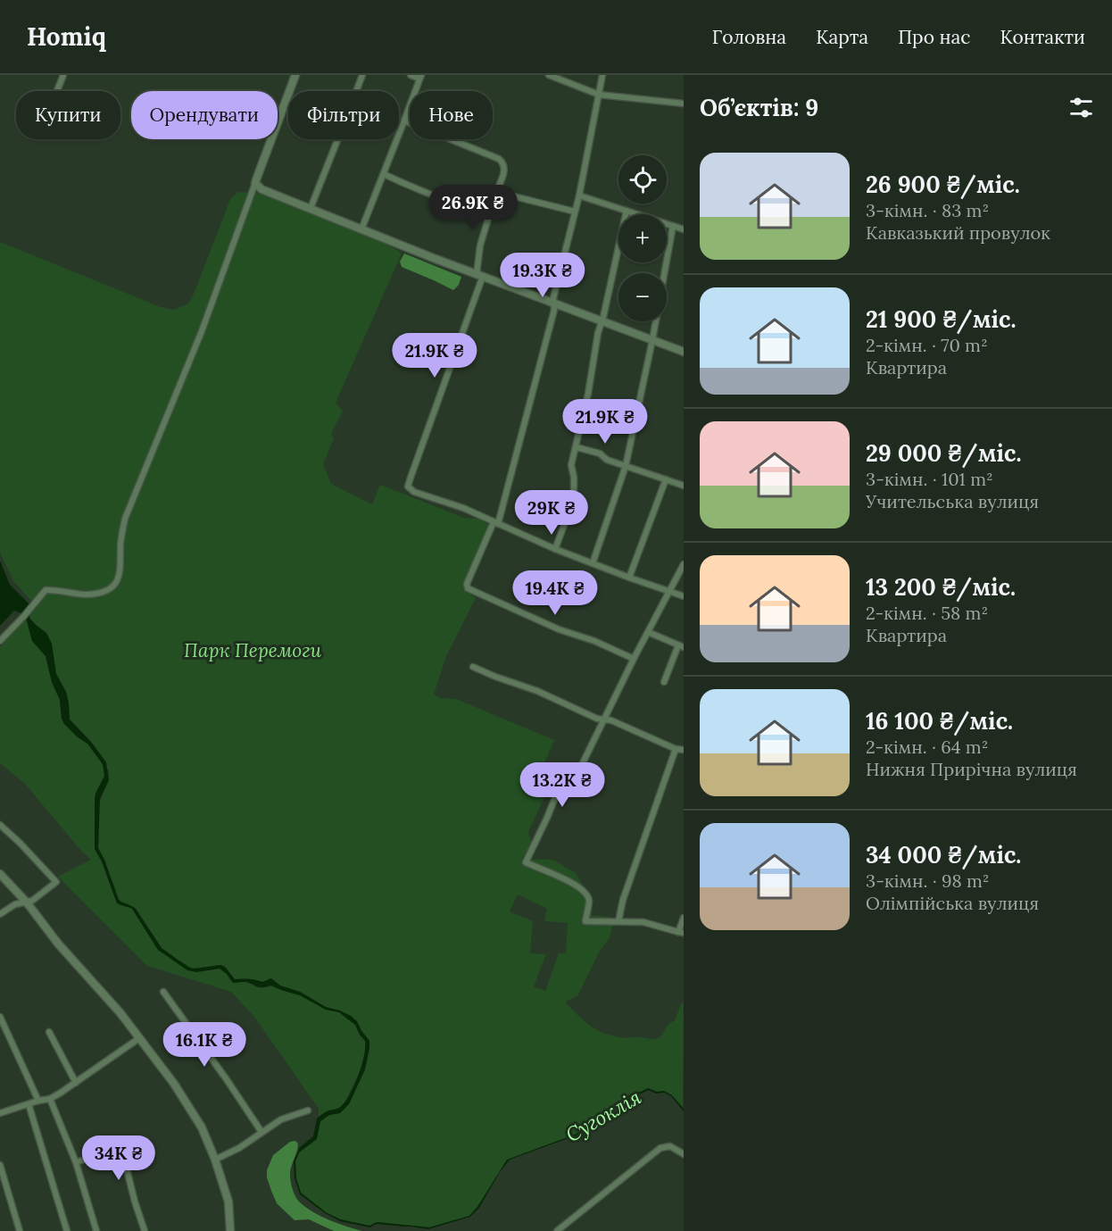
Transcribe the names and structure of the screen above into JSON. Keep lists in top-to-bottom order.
{
  "water": ["Сугоклія"],
  "parks": ["Парк Перемоги"],
  "page": {
    "header": "Homiq",
    "nav": [
      "Головна",
      "Карта",
      "Про нас",
      "Контакти"
    ],
    "heading": "Об’єктів: 9",
    "chip": [
      "Купити",
      "Орендувати",
      "Фільтри",
      "Нове"
    ],
    "list": [
      {
        "name": "26 900 ₴/міс.",
        "note": "3-кімн. · 83 m² · Кавказький провулок"
      },
      {
        "name": "21 900 ₴/міс.",
        "note": "2-кімн. · 70 m² · Квартира"
      },
      {
        "name": "29 000 ₴/міс.",
        "note": "3-кімн. · 101 m² · Учительська вулиця"
      },
      {
        "name": "13 200 ₴/міс.",
        "note": "2-кімн. · 58 m² · Квартира"
      },
      {
        "name": "16 100 ₴/міс.",
        "note": "2-кімн. · 64 m² · Нижня Прирічна вулиця"
      },
      {
        "name": "34 000 ₴/міс.",
        "note": "3-кімн. · 98 m² · Олімпійська вулиця"
      }
    ],
    "map_buttons": ["+", "−"],
    "price": [
      "26.9K ₴",
      "19.3K ₴",
      "21.9K ₴",
      "21.9K ₴",
      "29K ₴",
      "19.4K ₴",
      "13.2K ₴",
      "16.1K ₴",
      "34K ₴"
    ]
  }
}
